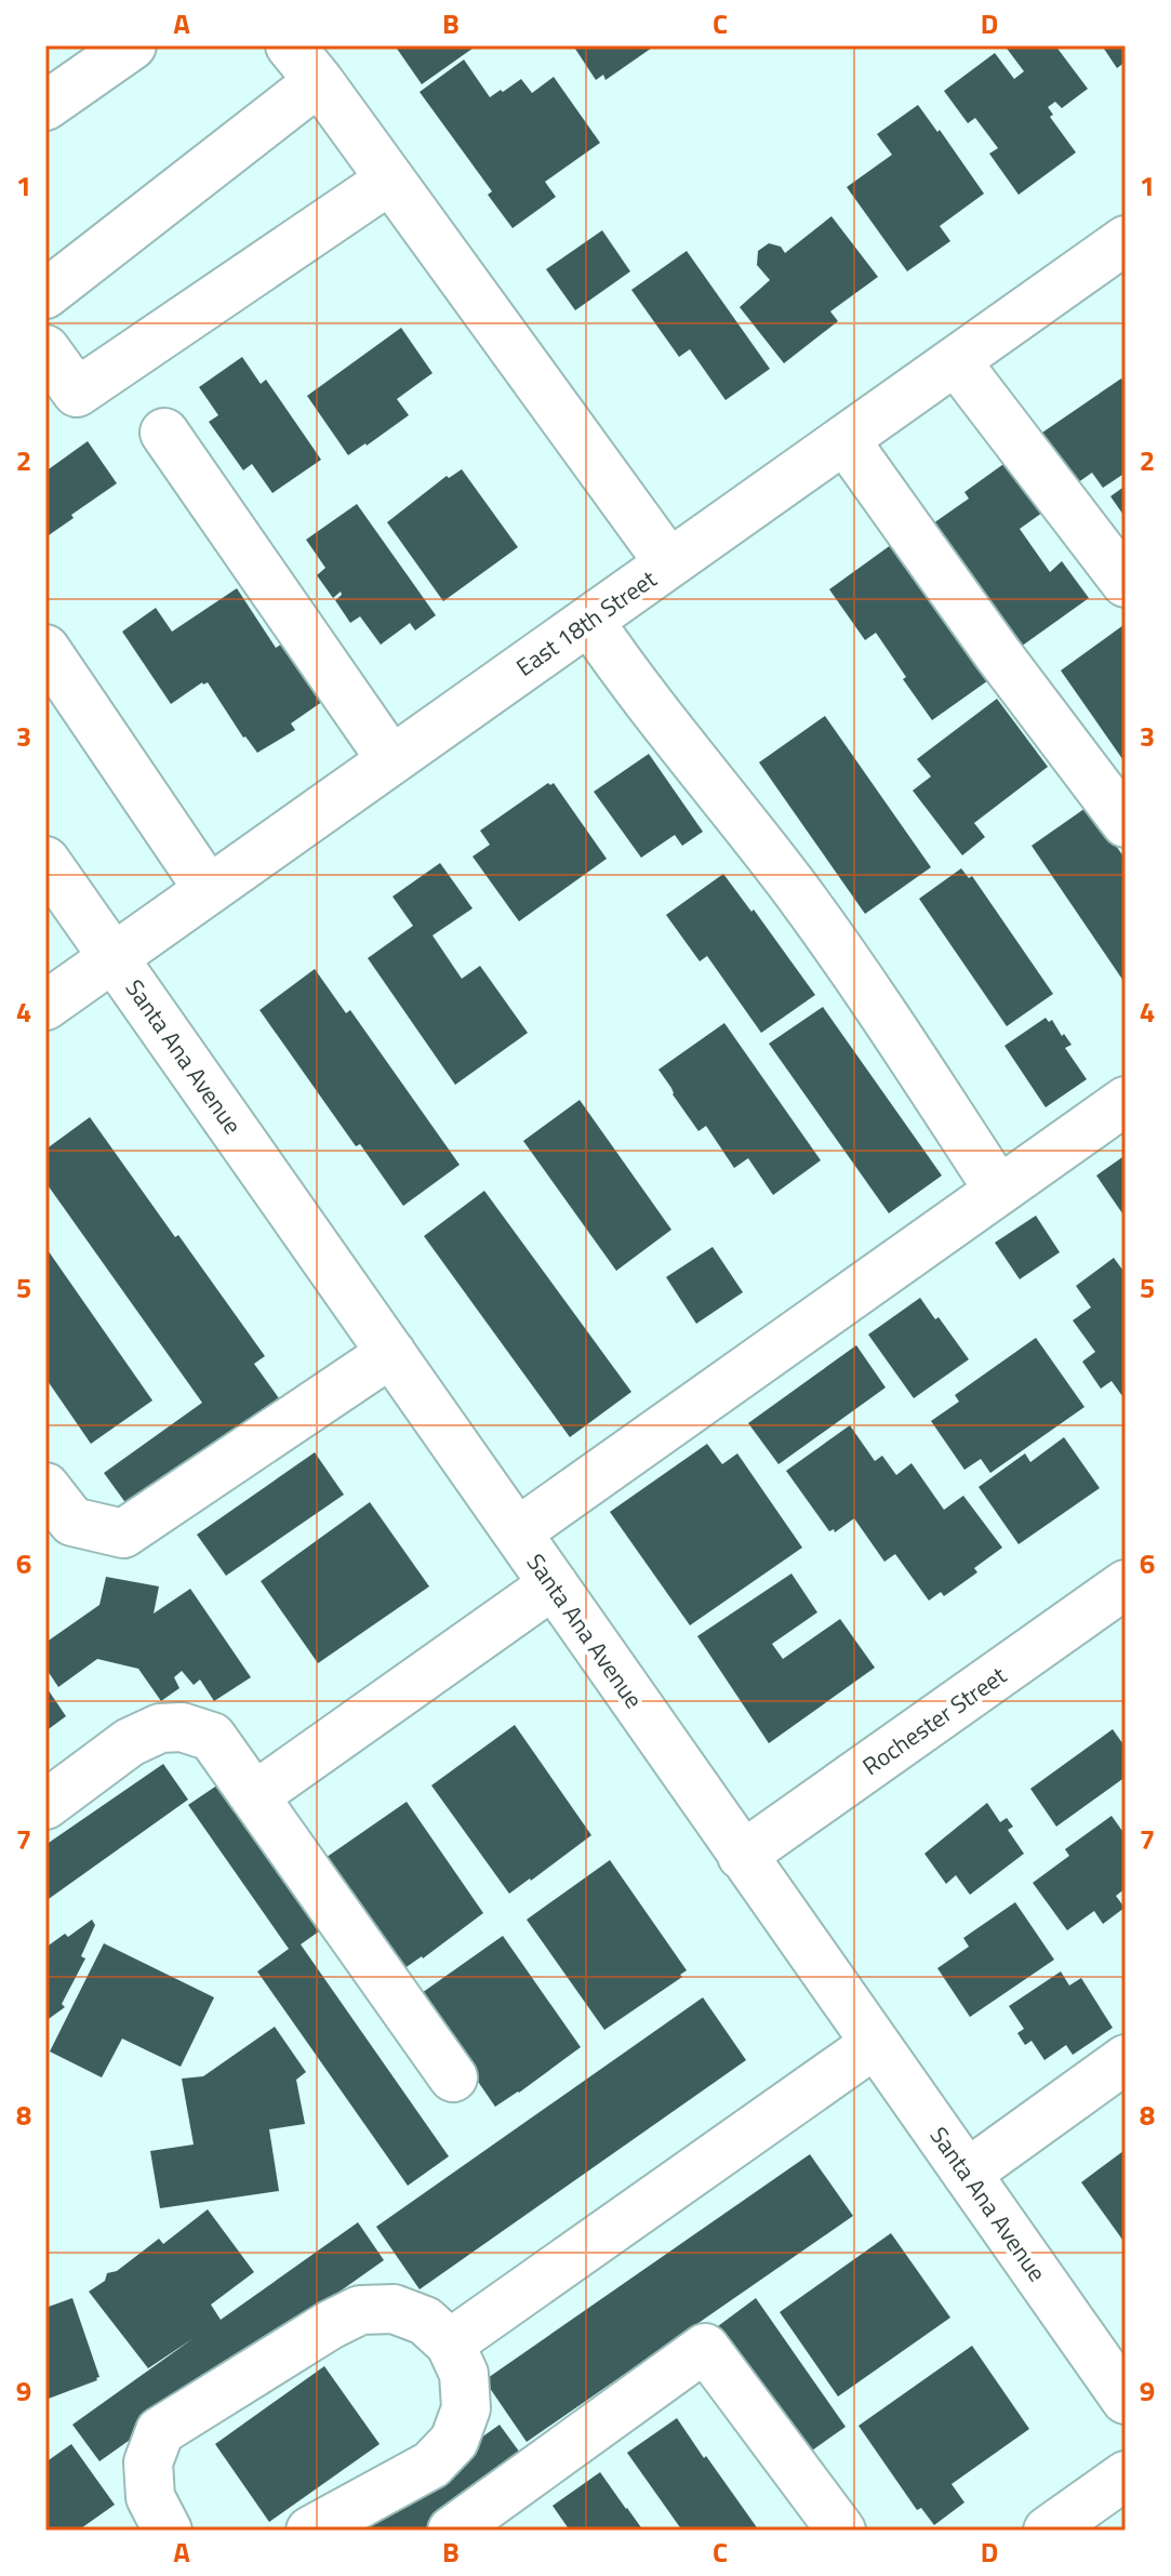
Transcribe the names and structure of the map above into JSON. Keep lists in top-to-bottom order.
{
  "streets": {
    "street": ["East 18th Street", "Santa Ana Avenue", "Rochester Street"]
  },
  "crossings": [
    ["East 18th Street", "Santa Ana Avenue"],
    ["Santa Ana Avenue", "Rochester Street"]
  ],
  "grid": {
    "columns": [
      "A",
      "B",
      "C",
      "D"
    ],
    "rows": [
      "1",
      "2",
      "3",
      "4",
      "5",
      "6",
      "7",
      "8",
      "9"
    ]
  }
}
